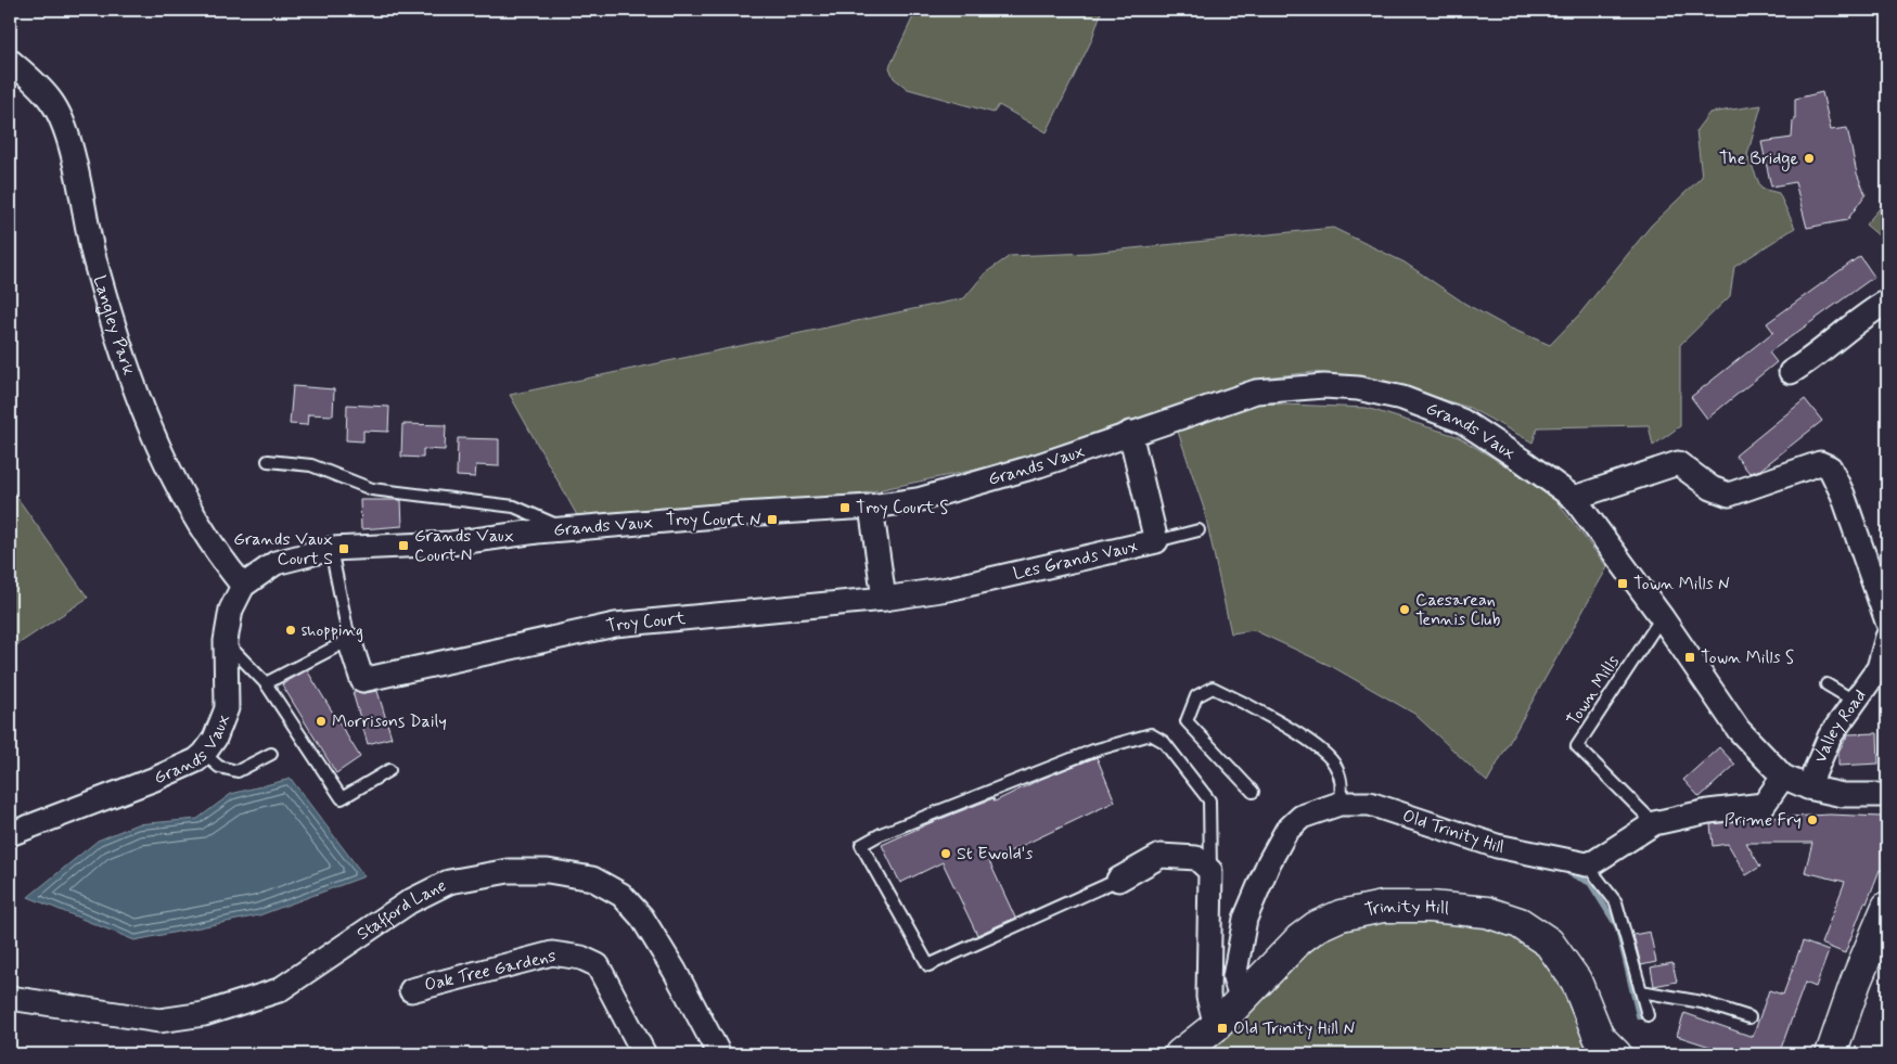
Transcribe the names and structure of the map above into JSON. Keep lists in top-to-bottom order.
{
  "streets": {
    "main road": ["Trinity Hill"],
    "street": [
      "Langley Park",
      "Grands Vaux",
      "Les Grands Vaux",
      "Troy Court",
      "Valley Road",
      "Old Trinity Hill",
      "Stafford Lane",
      "Oak Tree Gardens"
    ],
    "lane": ["Town Mills"]
  },
  "crossings": [
    ["Langley Park", "Grands Vaux"],
    ["Grands Vaux", "Les Grands Vaux"],
    ["Grands Vaux", "Town Mills"],
    ["Les Grands Vaux", "Troy Court"],
    ["Old Trinity Hill", "Trinity Hill"]
  ],
  "places": {
    "other": [
      "The Bridge",
      "Caesarean Tennis Club",
      "shopping",
      "Morrisons Daily",
      "Prime Fry",
      "St Ewold's"
    ],
    "transit": [
      "Troy Court S",
      "Troy Court N",
      "Grands Vaux Court N",
      "Grands Vaux Court S",
      "Town Mills N",
      "Town Mills S",
      "Old Trinity Hill N"
    ]
  }
}
